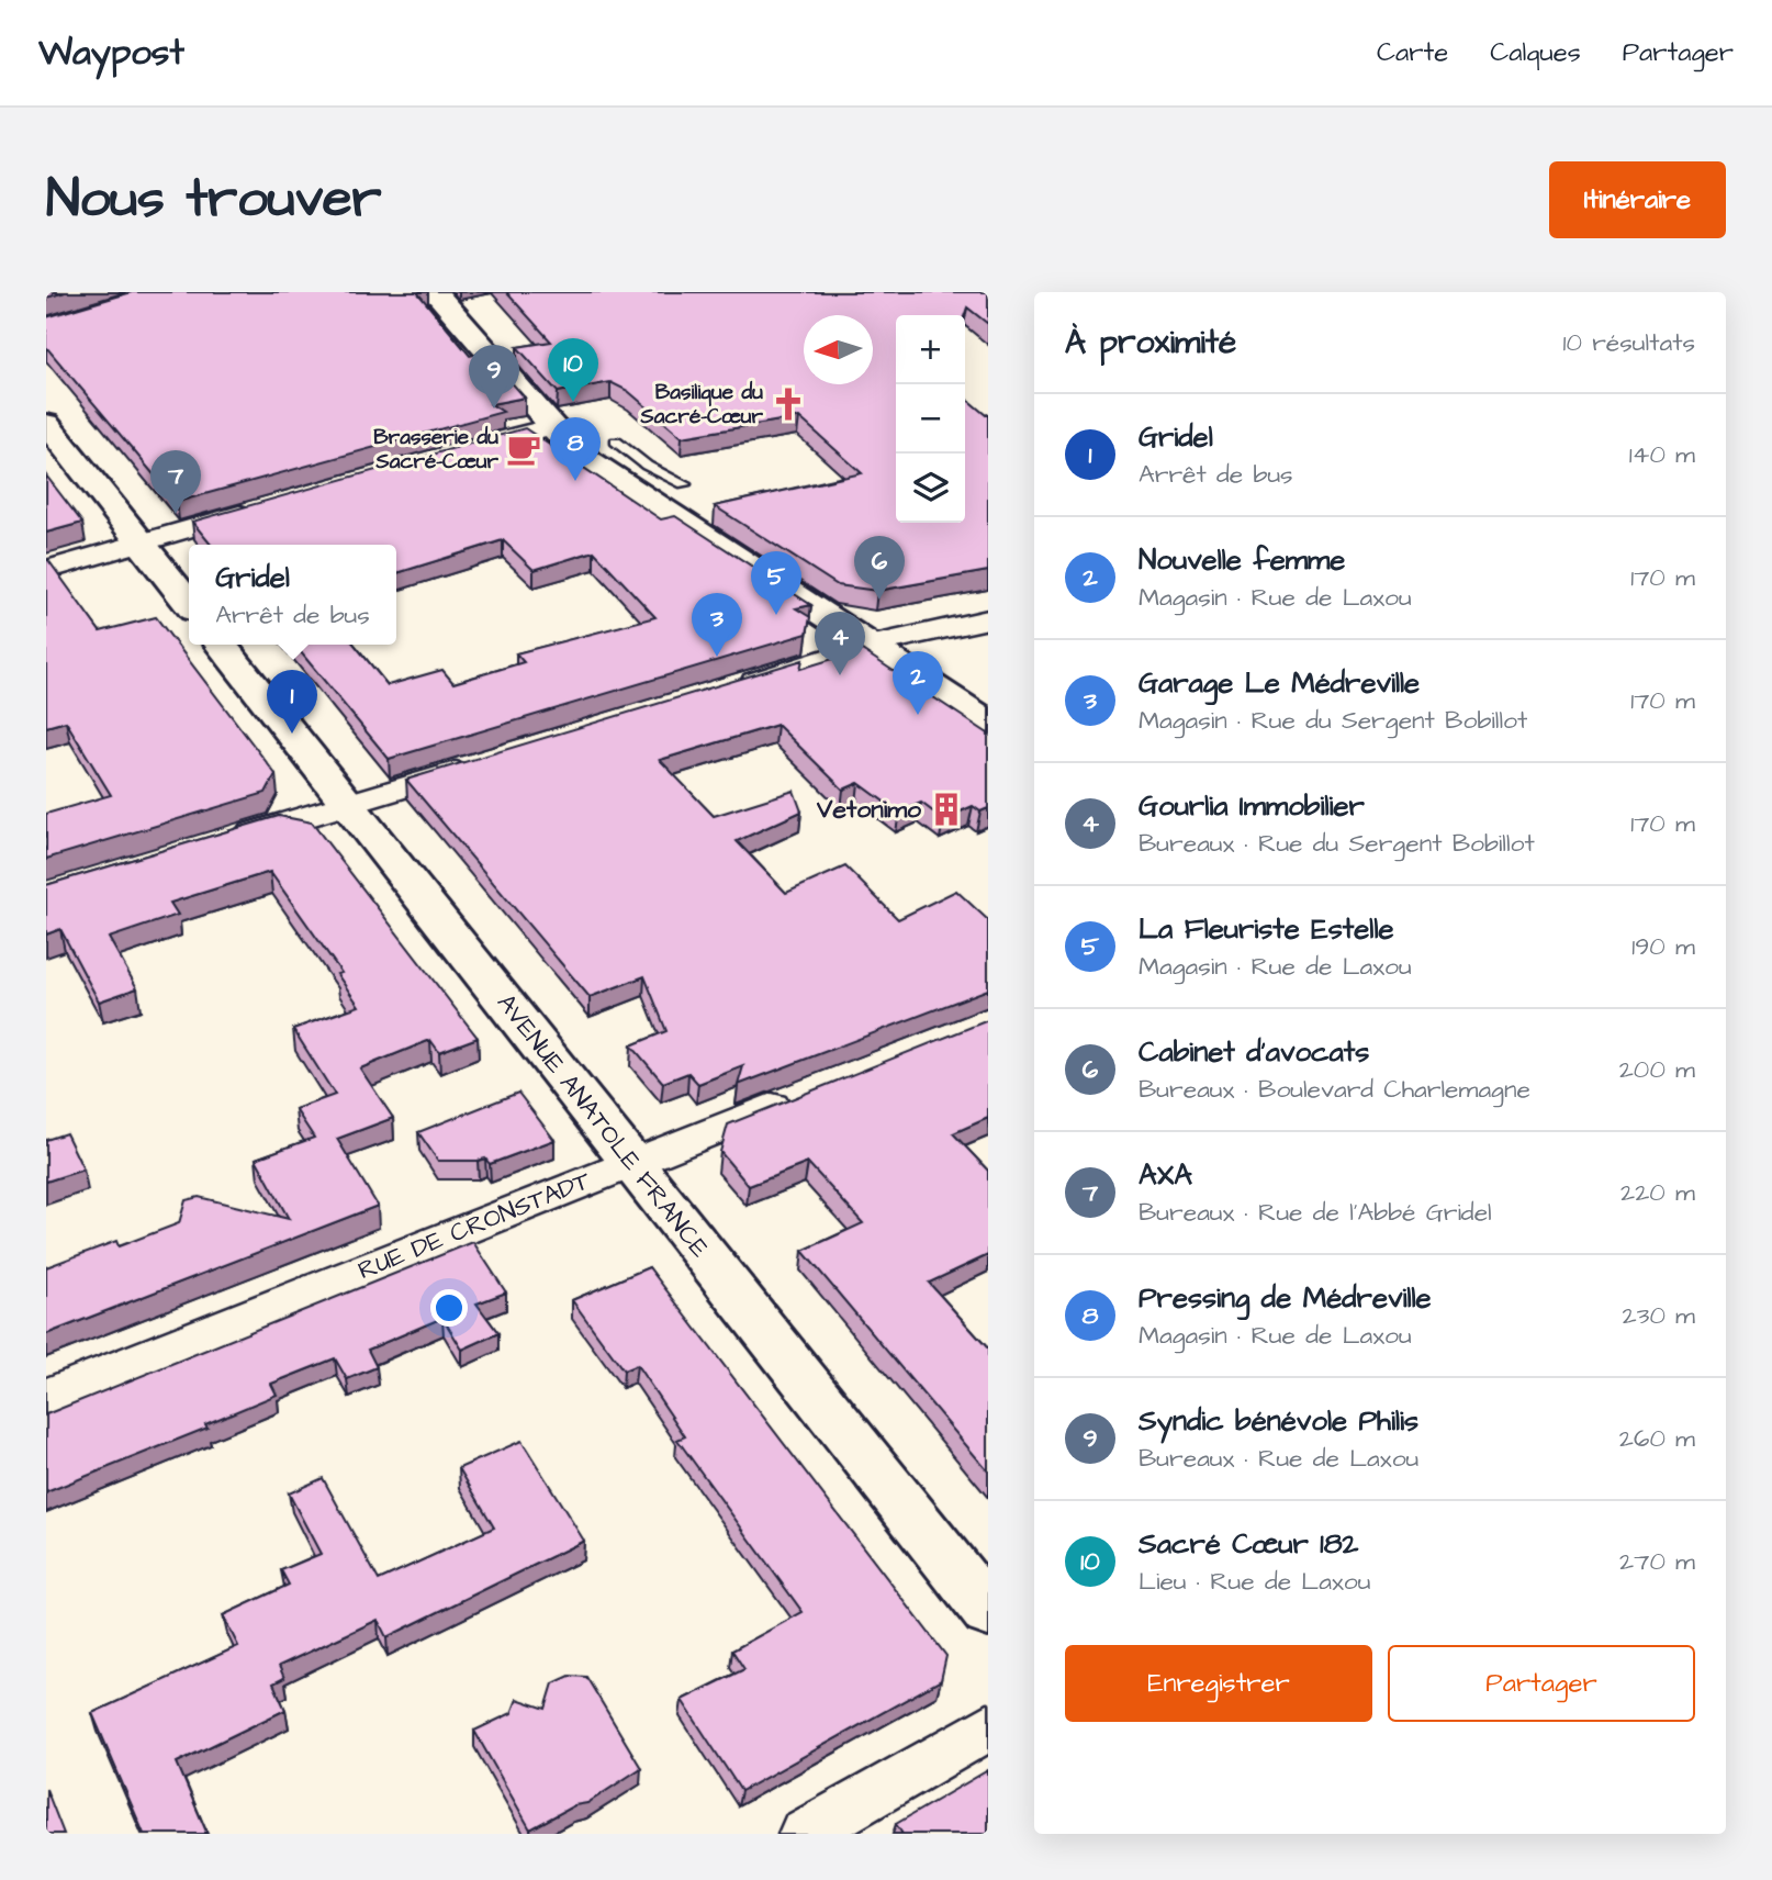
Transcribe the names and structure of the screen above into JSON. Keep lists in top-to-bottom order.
{
  "streets": {
    "main road": ["AVENUE ANATOLE FRANCE"],
    "street": ["RUE DE CRONSTADT"]
  },
  "crossings": [
    ["AVENUE ANATOLE FRANCE", "RUE DE CRONSTADT"]
  ],
  "places": {
    "church": ["Basilique du Sacré-Cœur"],
    "cafe": ["Brasserie du Sacré-Cœur"],
    "building": ["Vetonimo"]
  },
  "north": "left",
  "page": {
    "header": "Waypost",
    "nav": ["Carte", "Calques", "Partager"],
    "buttons": [
      "Itinéraire",
      ["Enregistrer", "Partager"]
    ],
    "title": "Nous trouver",
    "heading": ["À proximité", "10 résultats"],
    "map_buttons": ["+", "−"],
    "pins": [
      "10",
      "9",
      "8",
      "7",
      "6",
      "5",
      "3",
      "4",
      "2",
      "1"
    ],
    "list": [
      {
        "mark": "1",
        "name": "Gridel",
        "note": "Arrêt de bus",
        "value": "140 m"
      },
      {
        "mark": "2",
        "name": "Nouvelle femme",
        "note": "Magasin · Rue de Laxou",
        "value": "170 m"
      },
      {
        "mark": "3",
        "name": "Garage Le Médreville",
        "note": "Magasin · Rue du Sergent Bobillot",
        "value": "170 m"
      },
      {
        "mark": "4",
        "name": "Gourlia Immobilier",
        "note": "Bureaux · Rue du Sergent Bobillot",
        "value": "170 m"
      },
      {
        "mark": "5",
        "name": "La Fleuriste Estelle",
        "note": "Magasin · Rue de Laxou",
        "value": "190 m"
      },
      {
        "mark": "6",
        "name": "Cabinet d'avocats",
        "note": "Bureaux · Boulevard Charlemagne",
        "value": "200 m"
      },
      {
        "mark": "7",
        "name": "AXA",
        "note": "Bureaux · Rue de l'Abbé Gridel",
        "value": "220 m"
      },
      {
        "mark": "8",
        "name": "Pressing de Médreville",
        "note": "Magasin · Rue de Laxou",
        "value": "230 m"
      },
      {
        "mark": "9",
        "name": "Syndic bénévole Philis",
        "note": "Bureaux · Rue de Laxou",
        "value": "260 m"
      },
      {
        "mark": "10",
        "name": "Sacré Cœur 182",
        "note": "Lieu · Rue de Laxou",
        "value": "270 m"
      }
    ],
    "popup": ["Gridel", "Arrêt de bus"]
  }
}
